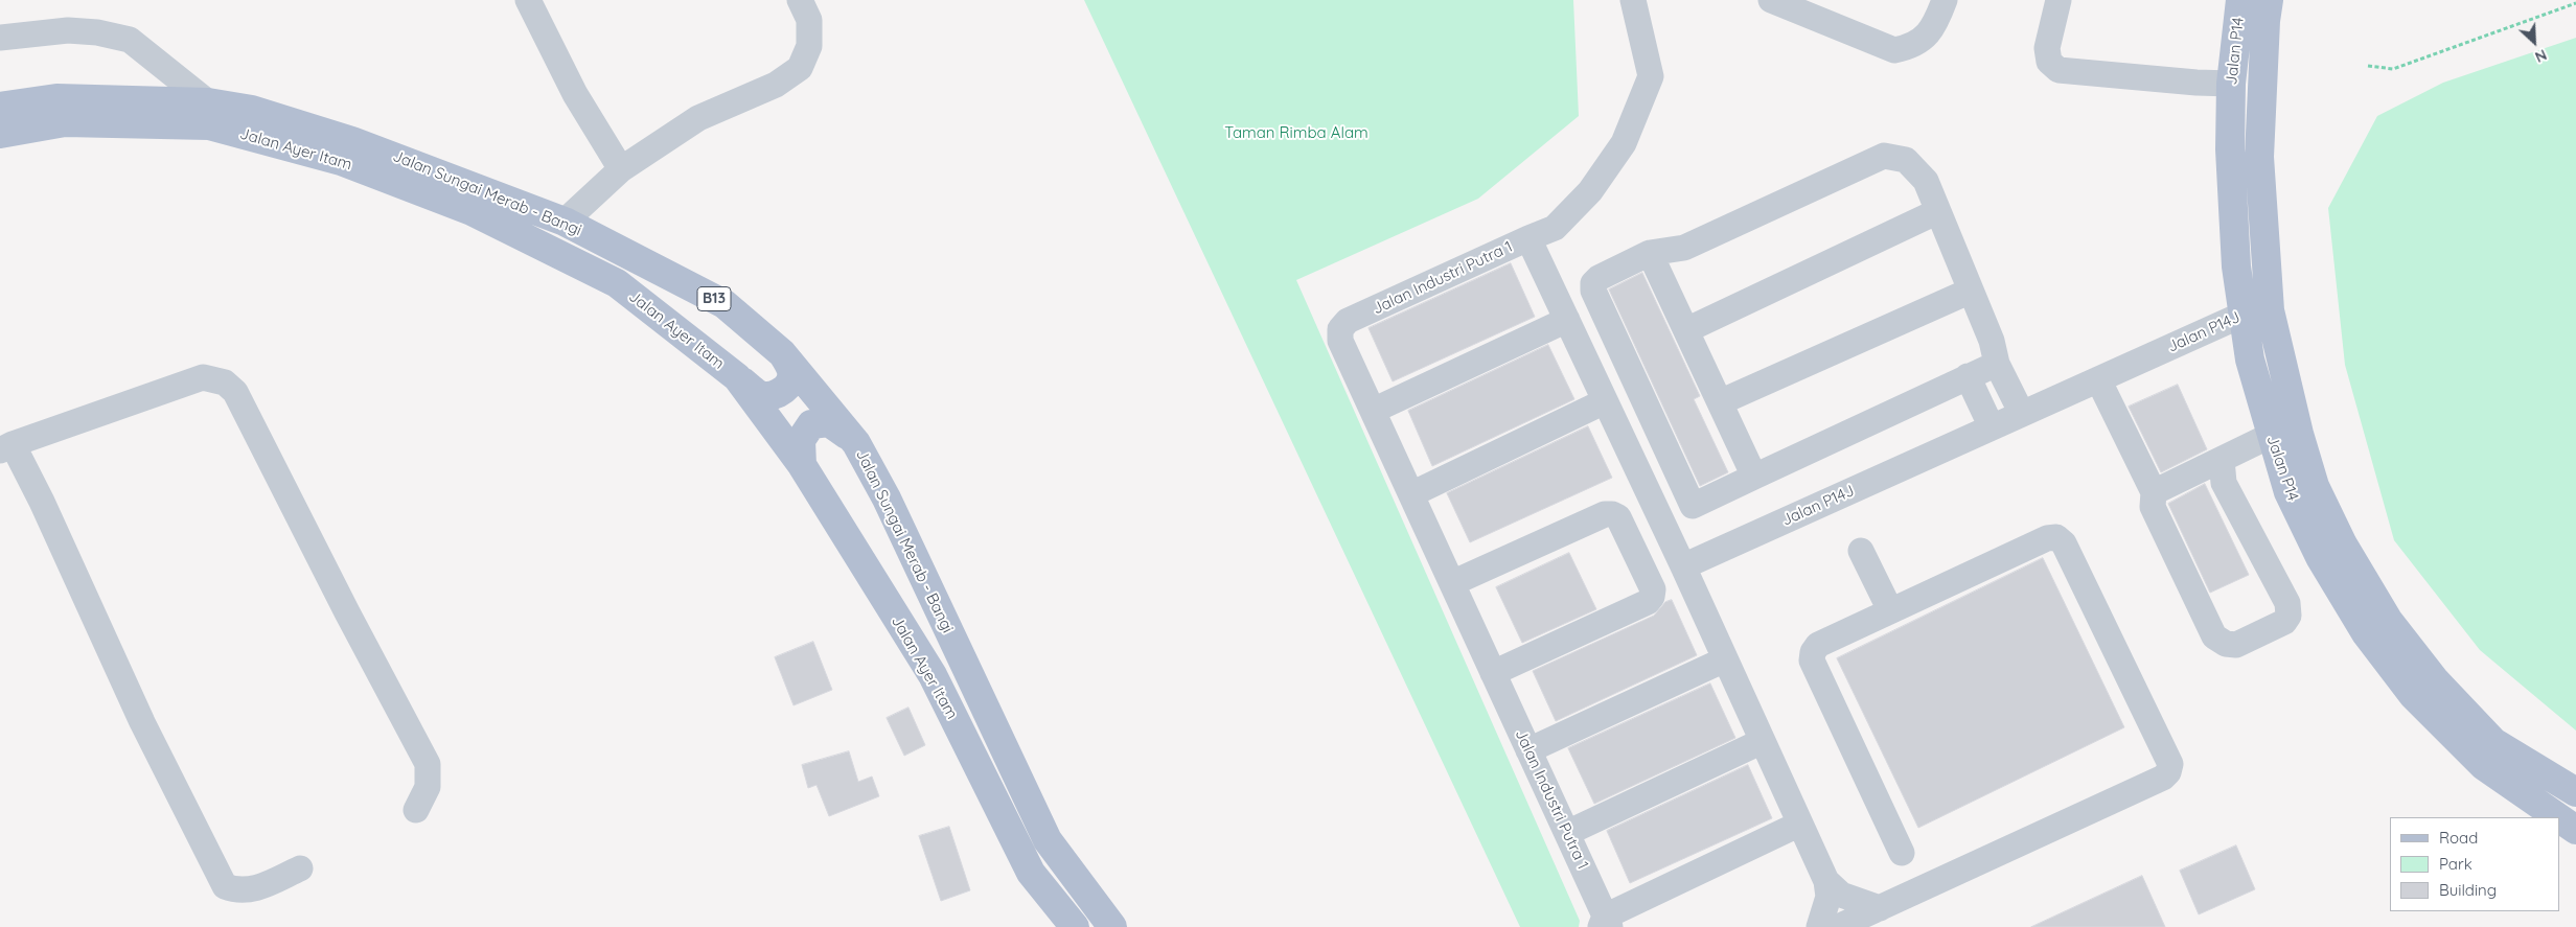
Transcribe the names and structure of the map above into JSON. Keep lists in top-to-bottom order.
{
  "streets": {
    "main road": [
      "Jalan P14",
      "Jalan Ayer Itam",
      "Jalan Sungai Merab - Bangi",
      "B13"
    ],
    "street": ["Jalan Industri Putra 1", "Jalan P14J"]
  },
  "crossings": [
    ["Jalan P14", "Jalan P14J"],
    ["Jalan Industri Putra 1", "Jalan P14J"]
  ],
  "parks": ["Taman Rimba Alam"],
  "legend": ["Road", "Park", "Building"],
  "north": "bottom right"
}
